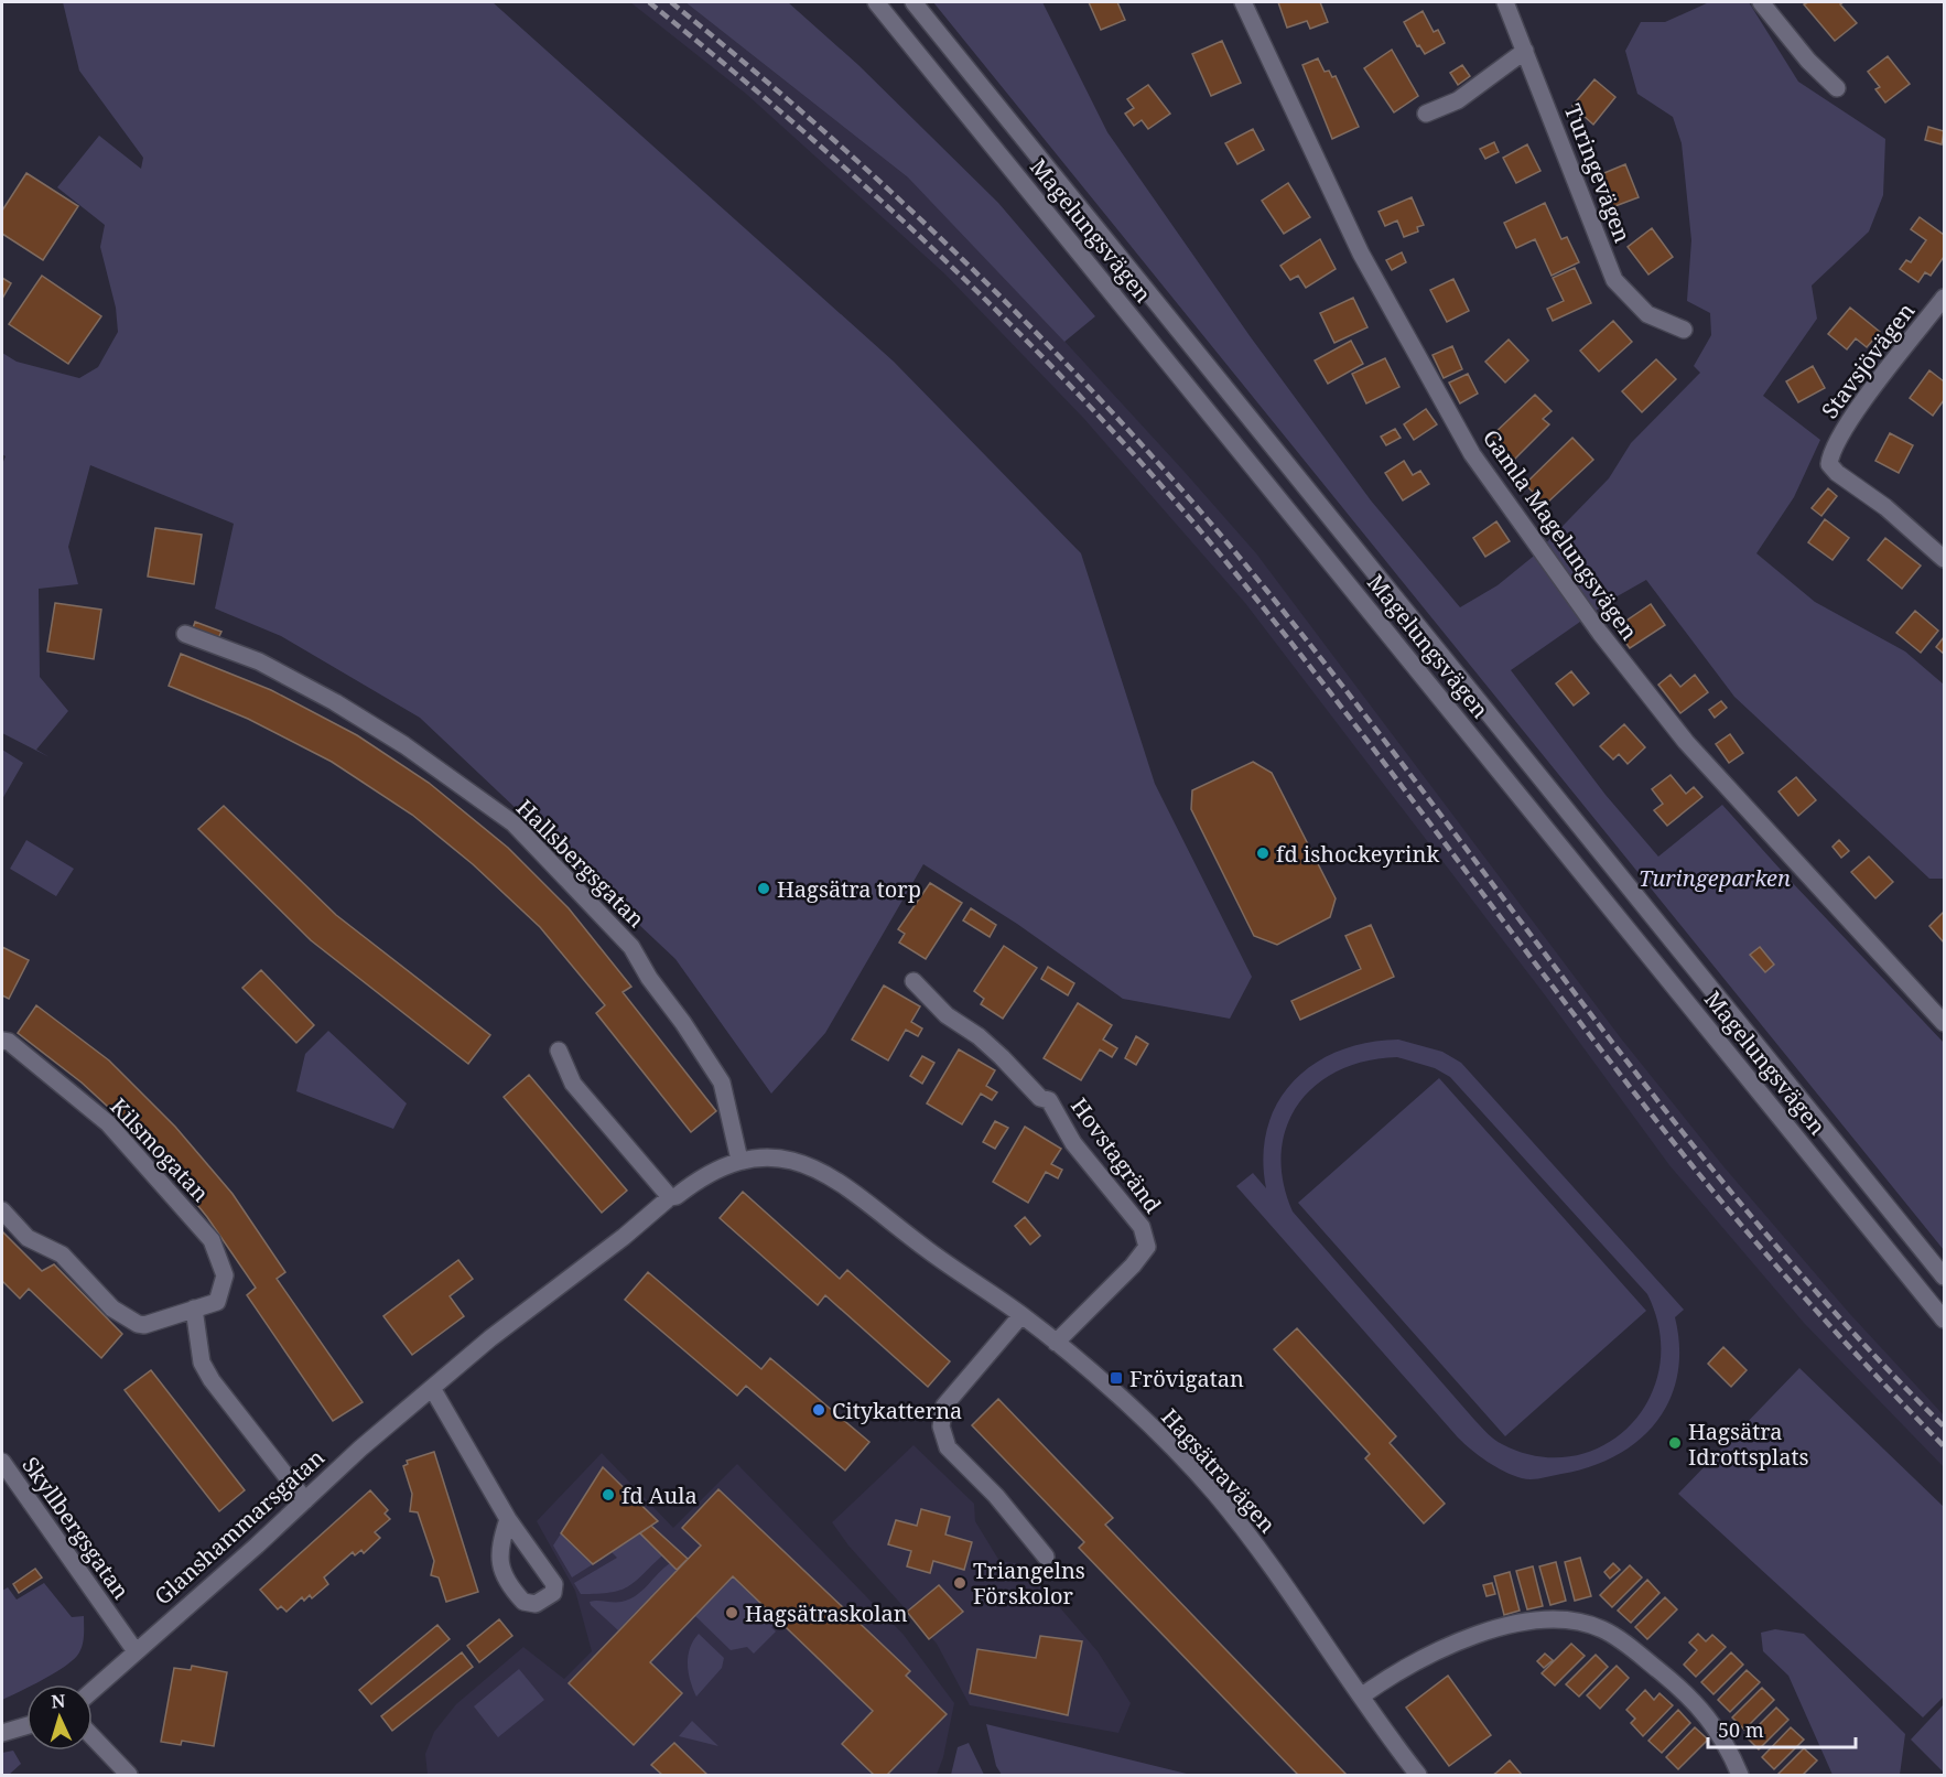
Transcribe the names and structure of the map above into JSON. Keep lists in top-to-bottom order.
{
  "streets": {
    "street": [
      "Turingevägen",
      "Magelungsvägen",
      "Stavsjövägen",
      "Gamla Magelungsvägen",
      "Hallsbergsgatan",
      "Kilsmogatan",
      "Hovstagränd",
      "Hagsätravägen",
      "Glanshammarsgatan",
      "Skyllbergsgatan"
    ]
  },
  "crossings": [
    ["Hallsbergsgatan", "Glanshammarsgatan"],
    ["Hovstagränd", "Hagsätravägen"],
    ["Hagsätravägen", "Glanshammarsgatan"],
    ["Glanshammarsgatan", "Skyllbergsgatan"]
  ],
  "parks": ["Turingeparken"],
  "places": {
    "other": [
      "fd ishockeyrink",
      "Hagsätra torp",
      "Citykatterna",
      "Hagsätra Idrottsplats",
      "fd Aula",
      "Triangelns Förskolor",
      "Hagsätraskolan"
    ],
    "transit": ["Frövigatan"]
  },
  "scale_bar": "50 m",
  "north": "top"
}
